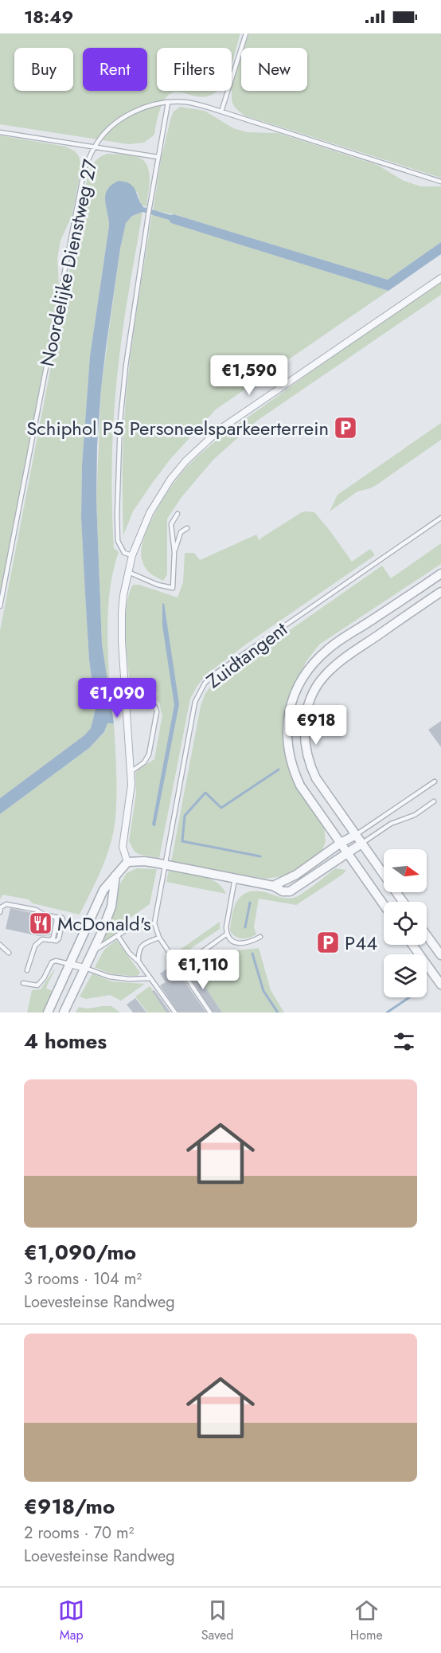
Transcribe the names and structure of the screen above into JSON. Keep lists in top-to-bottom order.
{
  "streets": {
    "lane": ["Noordelijke Dienstweg 27", "Zuidtangent"]
  },
  "places": {
    "parking": ["Schiphol P5 Personeelsparkeerterrein", "P44"],
    "restaurant": ["McDonald's"]
  },
  "north": "right",
  "page": {
    "status": "18:49",
    "chip": [
      "Buy",
      "Rent",
      "Filters",
      "New"
    ],
    "price": [
      "€1,590",
      "€1,090",
      "€918",
      "€1,110"
    ],
    "heading": "4 homes",
    "list": [
      {
        "name": "€1,090/mo",
        "note": "3 rooms · 104 m² · Loevesteinse Randweg"
      },
      {
        "name": "€918/mo",
        "note": "2 rooms · 70 m² · Loevesteinse Randweg"
      }
    ],
    "tabs": ["Map", "Saved", "Home"]
  }
}
